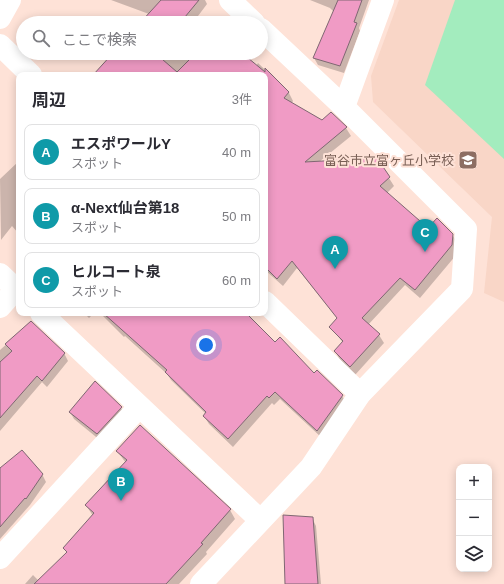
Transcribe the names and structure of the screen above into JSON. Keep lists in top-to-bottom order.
{
  "places": {
    "school or university": ["富谷市立富ヶ丘小学校"]
  },
  "page": {
    "search": "ここで検索",
    "heading": ["周辺", "3件"],
    "list": [
      {
        "mark": "A",
        "name": "エスポワールY",
        "note": "スポット",
        "value": "40 m"
      },
      {
        "mark": "B",
        "name": "α-Next仙台第18",
        "note": "スポット",
        "value": "50 m"
      },
      {
        "mark": "C",
        "name": "ヒルコート泉",
        "note": "スポット",
        "value": "60 m"
      }
    ],
    "pins": ["C", "A", "B"],
    "map_buttons": ["+", "−"]
  }
}
